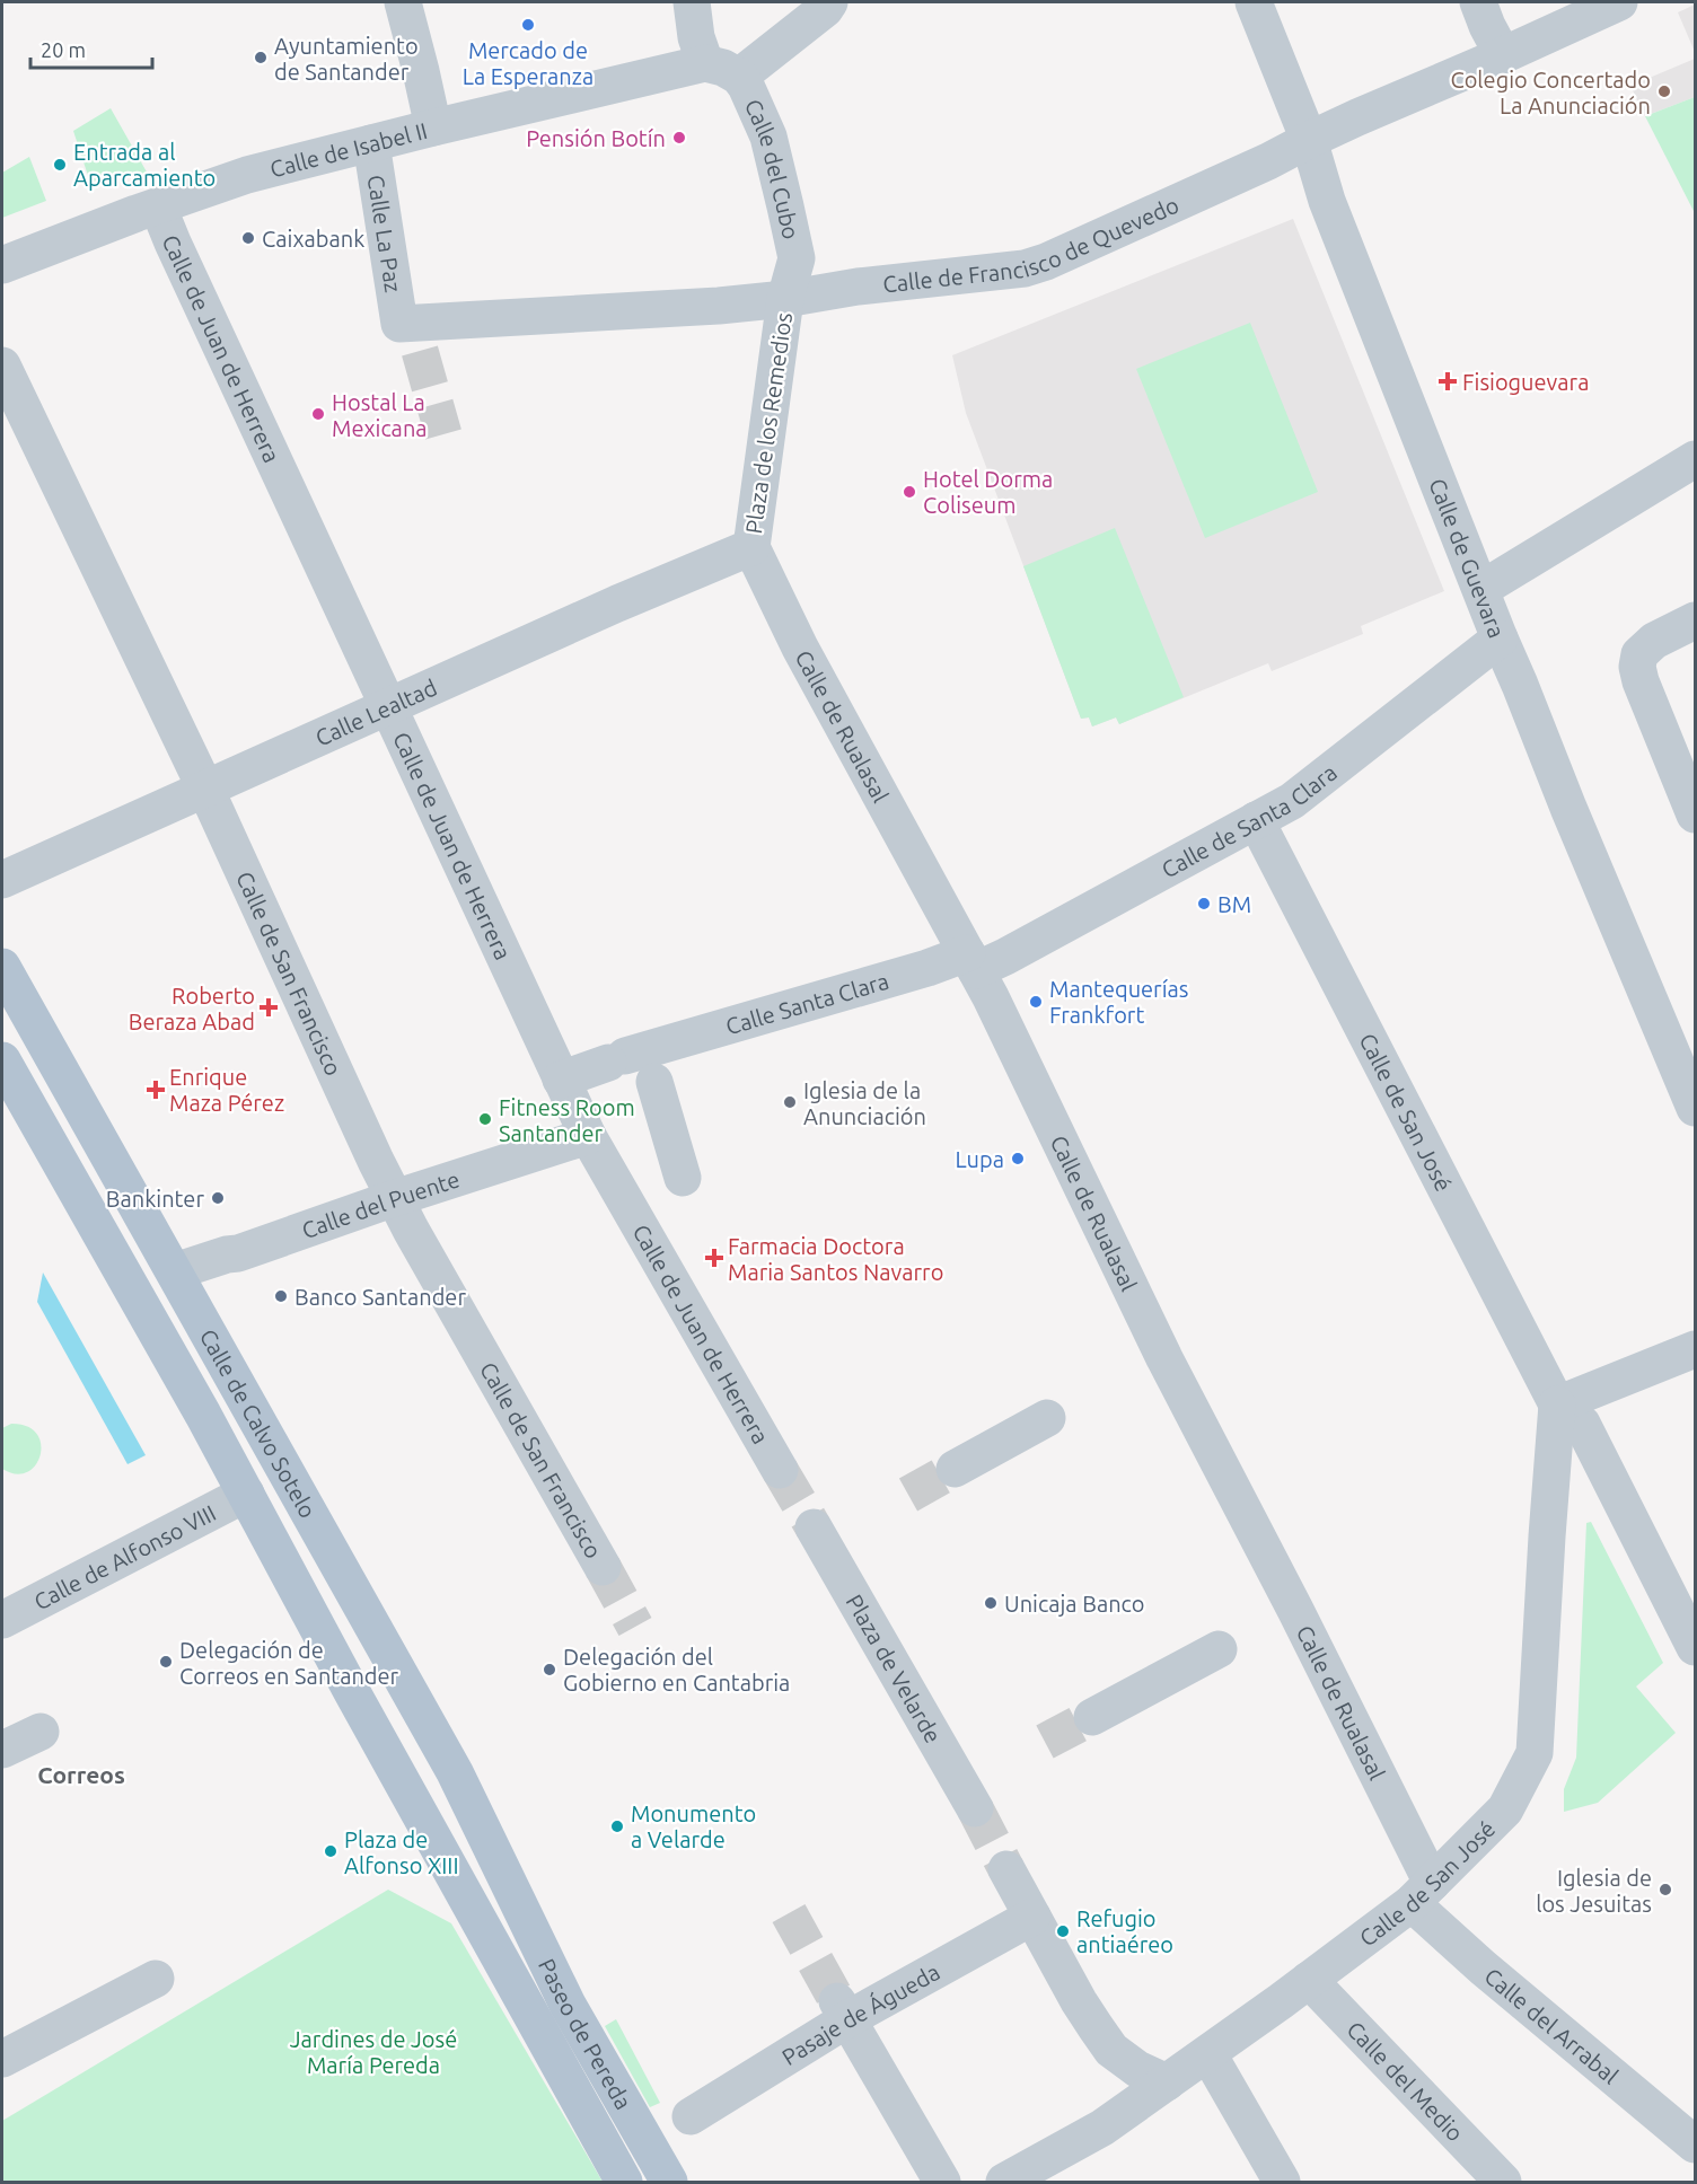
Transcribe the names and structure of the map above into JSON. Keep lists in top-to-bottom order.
{
  "streets": {
    "main road": ["Calle de Calvo Sotelo", "Paseo de Pereda"],
    "street": [
      "Calle de Isabel II",
      "Calle del Cubo",
      "Calle La Paz",
      "Calle de Francisco de Quevedo",
      "Calle de Juan de Herrera",
      "Plaza de los Remedios",
      "Calle de Guevara",
      "Calle Lealtad",
      "Calle de Rualasal",
      "Calle de Santa Clara",
      "Calle de San Francisco",
      "Calle Santa Clara",
      "Calle de San José",
      "Calle del Puente",
      "Calle de Alfonso VIII",
      "Plaza de Velarde",
      "Pasaje de Águeda",
      "Calle del Arrabal",
      "Calle del Medio"
    ]
  },
  "crossings": [
    ["Calle de Isabel II", "Calle del Cubo"],
    ["Calle de Isabel II", "Calle La Paz"],
    ["Calle de Isabel II", "Calle de Juan de Herrera"],
    ["Calle del Cubo", "Calle de Francisco de Quevedo"],
    ["Calle del Cubo", "Plaza de los Remedios"],
    ["Calle La Paz", "Calle de Francisco de Quevedo"],
    ["Calle de Francisco de Quevedo", "Plaza de los Remedios"],
    ["Calle de Francisco de Quevedo", "Calle de Guevara"],
    ["Calle de Juan de Herrera", "Calle Lealtad"],
    ["Calle de Juan de Herrera", "Calle Santa Clara"],
    ["Calle de Juan de Herrera", "Calle del Puente"],
    ["Plaza de los Remedios", "Calle Lealtad"],
    ["Plaza de los Remedios", "Calle de Rualasal"],
    ["Calle de Guevara", "Calle de Santa Clara"],
    ["Calle Lealtad", "Calle de Rualasal"],
    ["Calle Lealtad", "Calle de San Francisco"],
    ["Calle de Rualasal", "Calle de Santa Clara"],
    ["Calle de Rualasal", "Calle Santa Clara"],
    ["Calle de Rualasal", "Calle de San José"],
    ["Calle de Rualasal", "Calle del Arrabal"],
    ["Calle de Santa Clara", "Calle Santa Clara"],
    ["Calle de Santa Clara", "Calle de San José"],
    ["Calle de San Francisco", "Calle del Puente"],
    ["Calle de San José", "Calle del Arrabal"],
    ["Calle de San José", "Calle del Medio"],
    ["Calle del Puente", "Calle de Calvo Sotelo"],
    ["Calle de Calvo Sotelo", "Calle de Alfonso VIII"],
    ["Calle de Calvo Sotelo", "Paseo de Pereda"]
  ],
  "districts": ["Correos"],
  "parks": ["Jardines de José María Pereda"],
  "places": {
    "other": [
      "Mercado de La Esperanza",
      "Ayuntamiento de Santander",
      "Colegio Concertado La Anunciación",
      "Pensión Botín",
      "Entrada al Aparcamiento",
      "Caixabank",
      "Hostal La Mexicana",
      "Hotel Dorma Coliseum",
      "BM",
      "Mantequerías Frankfort",
      "Iglesia de la Anunciación",
      "Fitness Room Santander",
      "Lupa",
      "Bankinter",
      "Banco Santander",
      "Unicaja Banco",
      "Delegación de Correos en Santander",
      "Delegación del Gobierno en Cantabria",
      "Monumento a Velarde",
      "Plaza de Alfonso XIII",
      "Iglesia de los Jesuitas",
      "Refugio antiaéreo"
    ],
    "health": [
      "Fisioguevara",
      "Roberto Beraza Abad",
      "Enrique Maza Pérez",
      "Farmacia Doctora Maria Santos Navarro"
    ]
  },
  "scale_bar": "20 m"
}
